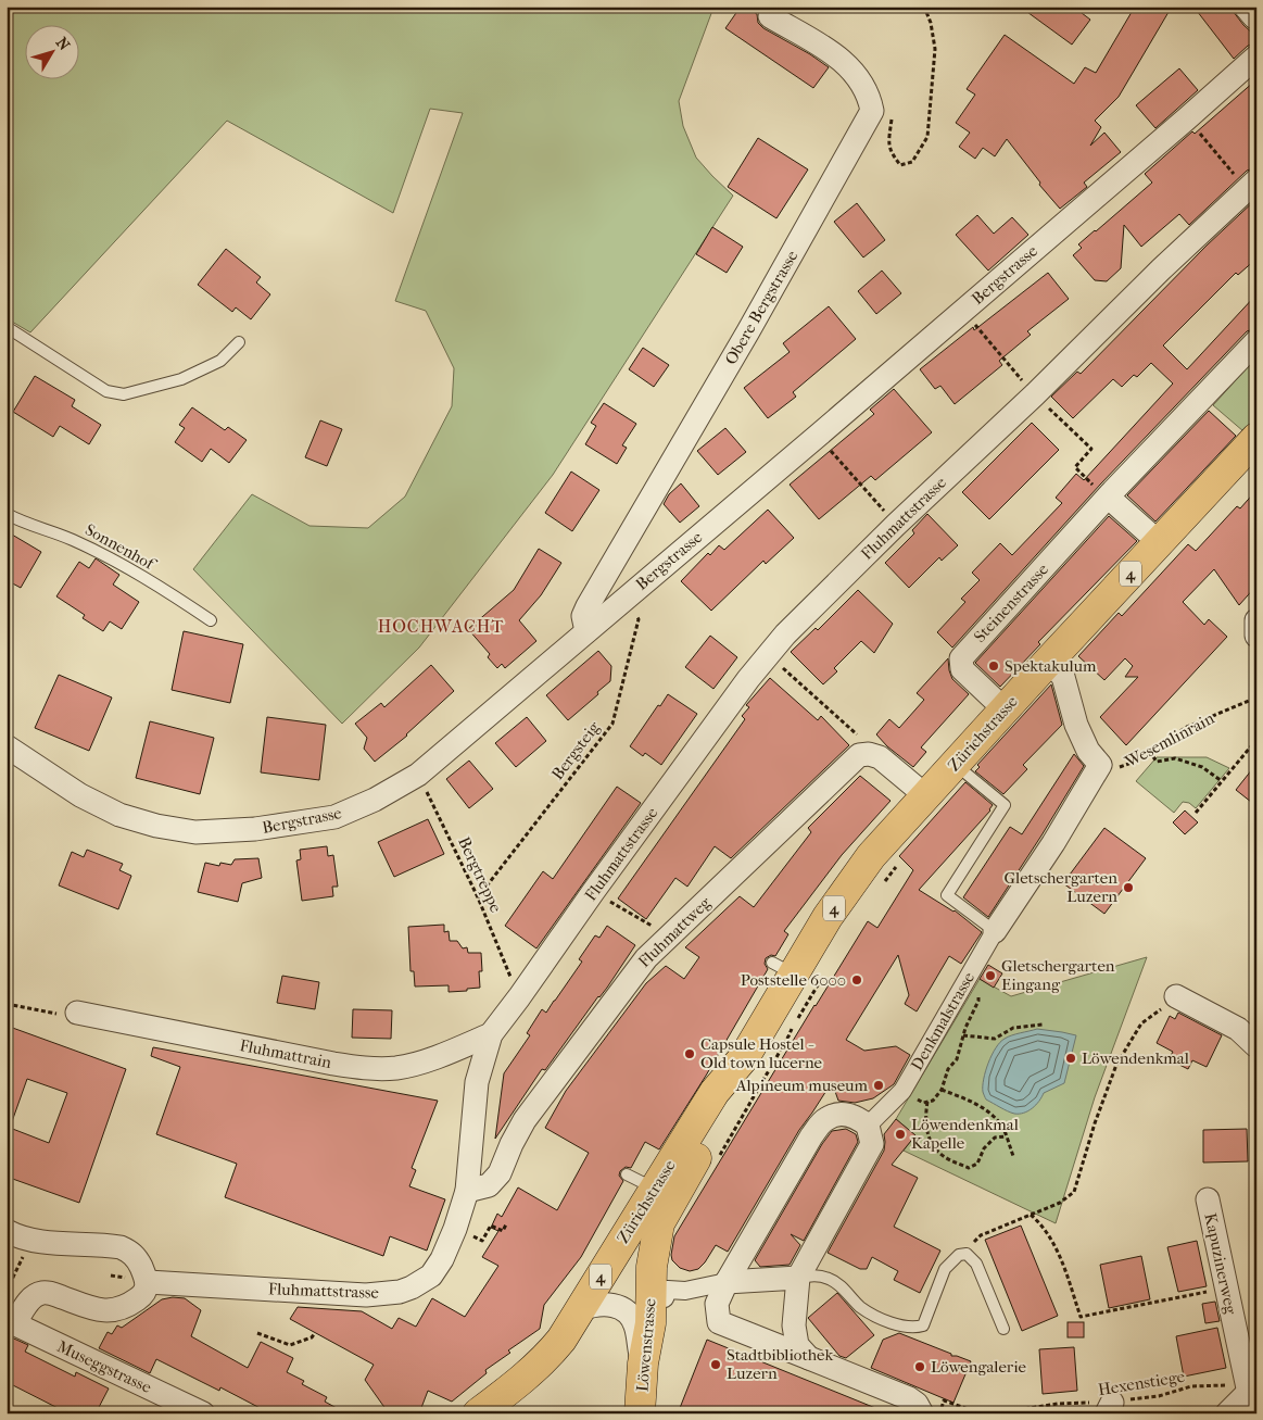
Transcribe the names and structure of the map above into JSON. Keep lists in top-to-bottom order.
{
  "streets": {
    "main road": ["4", "Zürichstrasse", "Löwenstrasse"],
    "street": [
      "Bergstrasse",
      "Obere Bergstrasse",
      "Fluhmattstrasse",
      "Steinenstrasse",
      "Wesemlinrain",
      "Fluhmattweg",
      "Denkmalstrasse",
      "Fluhmattrain",
      "Kapuzinerweg",
      "Museggstrasse"
    ],
    "lane": ["Sonnenhof"],
    "path": ["Bergsteig", "Bergtreppe", "Hexenstiege"]
  },
  "crossings": [
    ["Bergstrasse", "Obere Bergstrasse"],
    ["Bergstrasse", "Bergsteig"],
    ["Bergstrasse", "Bergtreppe"],
    ["Fluhmattstrasse", "Fluhmattweg"],
    ["Fluhmattstrasse", "Fluhmattrain"],
    ["Steinenstrasse", "Zürichstrasse"],
    ["Zürichstrasse", "Wesemlinrain"],
    ["Zürichstrasse", "Fluhmattweg"],
    ["Zürichstrasse", "Löwenstrasse"],
    ["Wesemlinrain", "Denkmalstrasse"],
    ["Bergsteig", "Bergtreppe"],
    ["Kapuzinerweg", "Hexenstiege"]
  ],
  "districts": ["HOCHWACHT"],
  "places": [
    "Spektakulum",
    "Gletschergarten Luzern",
    "Gletschergarten Eingang",
    "Poststelle 6000",
    "Capsule Hostel - Old town lucerne",
    "Löwendenkmal",
    "Alpineum museum",
    "Löwendenkmal Kapelle",
    "Stadtbibliothek Luzern",
    "Löwengalerie"
  ],
  "north": "top right"
}
